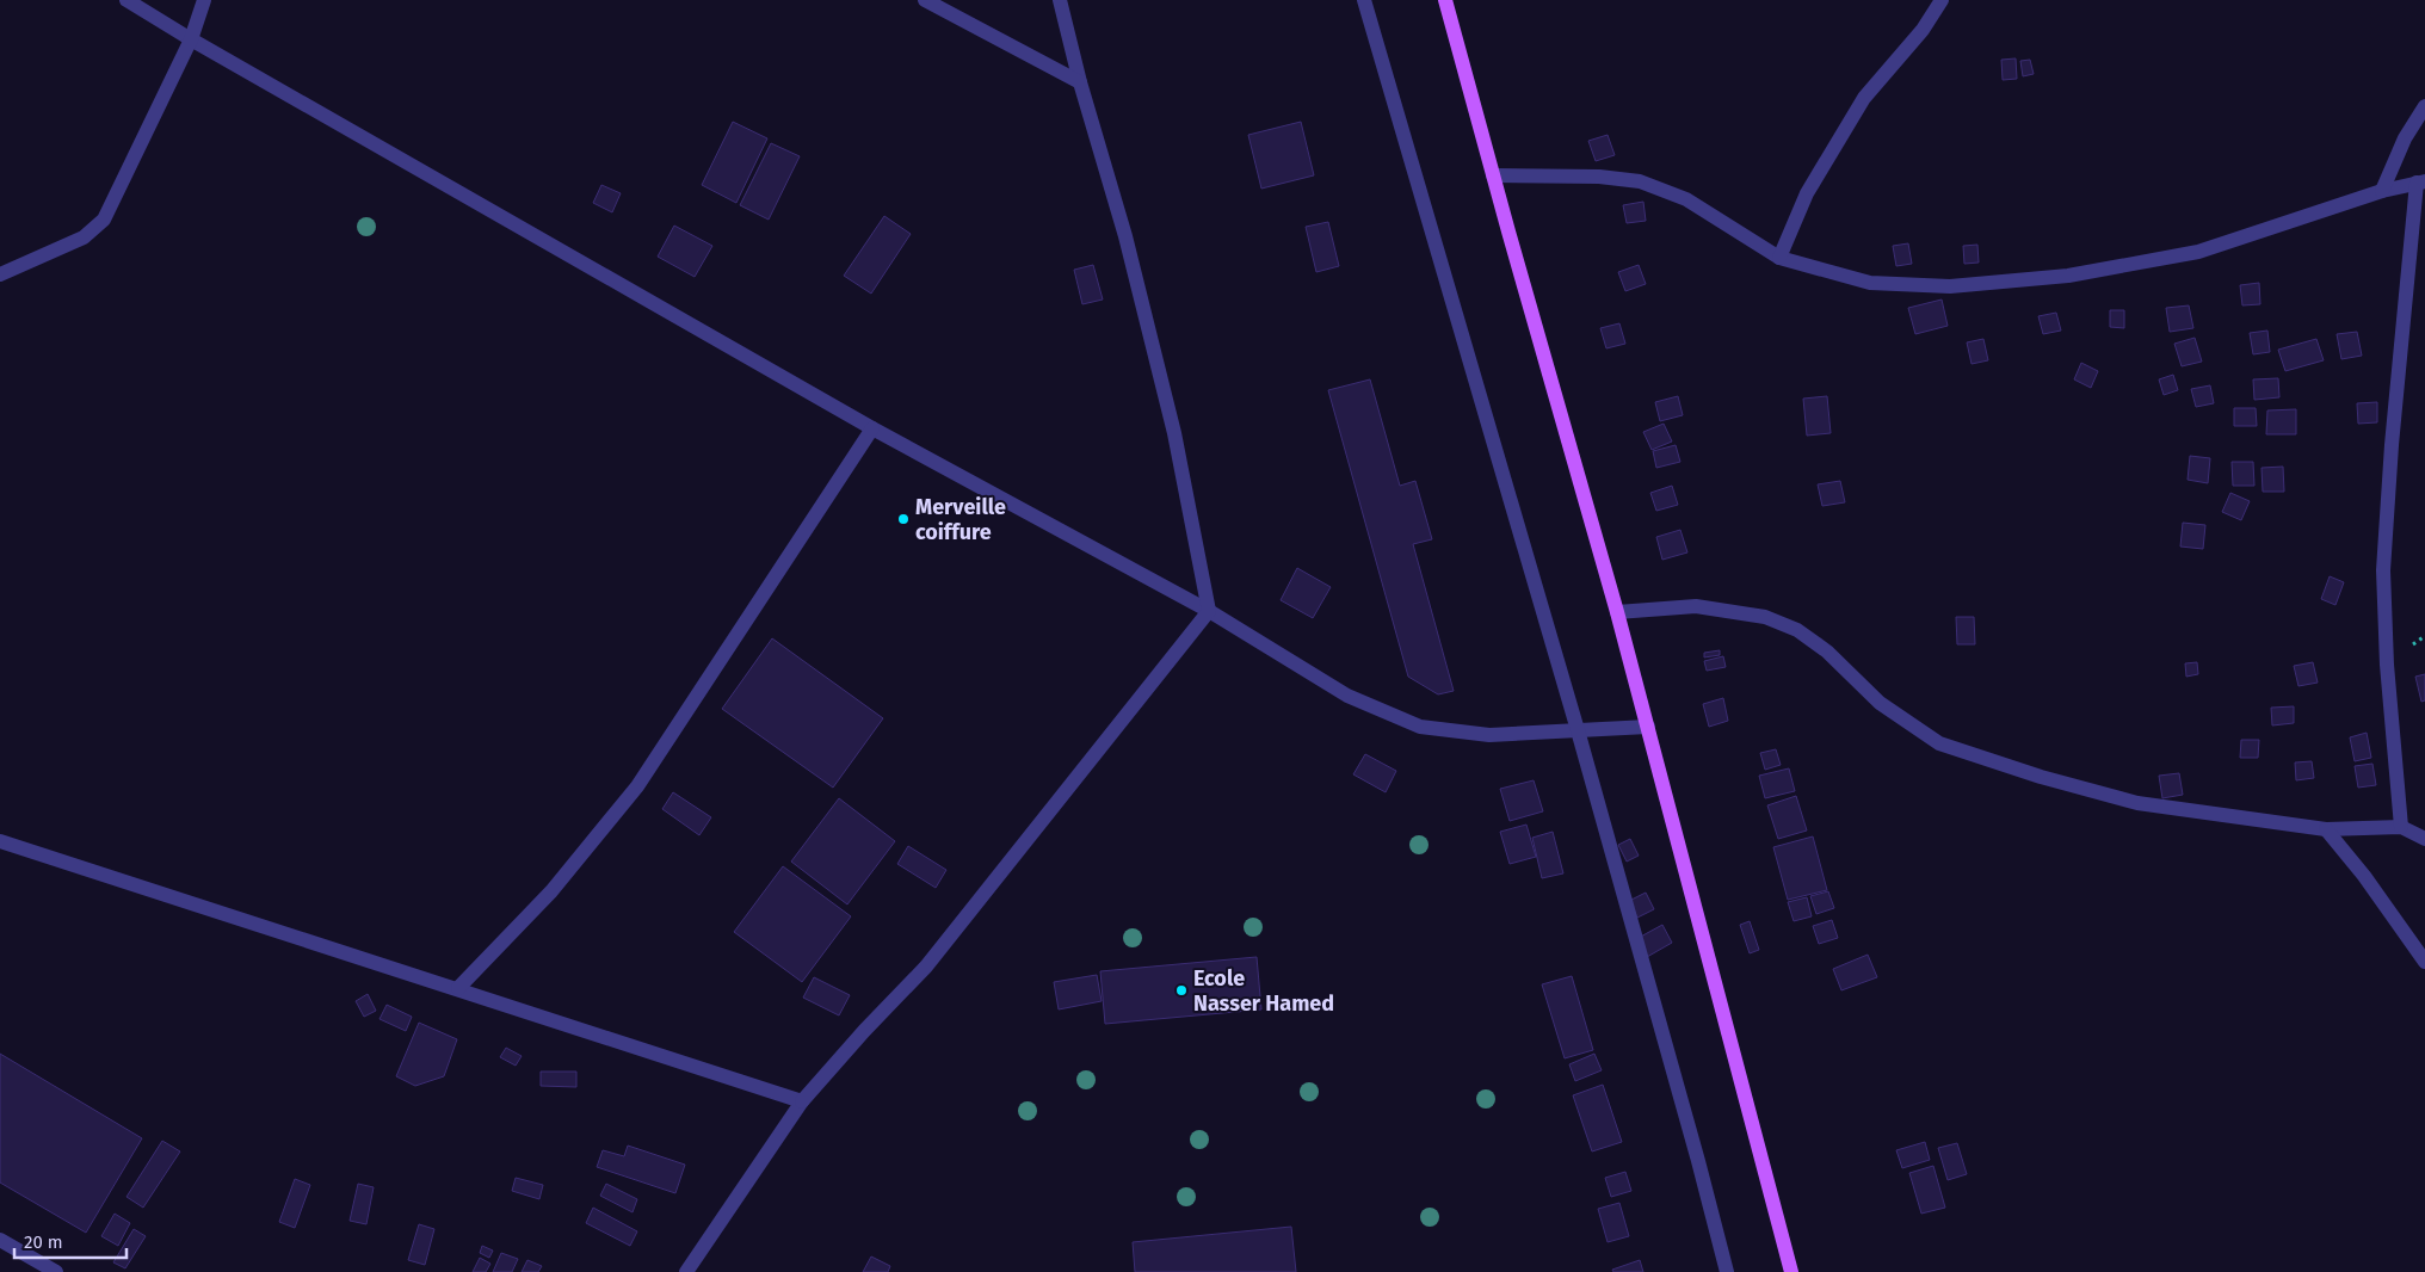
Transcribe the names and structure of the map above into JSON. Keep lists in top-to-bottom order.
{
  "places": ["Merveille coiffure", "Ecole Nasser Hamed"],
  "scale_bar": "20 m"
}
